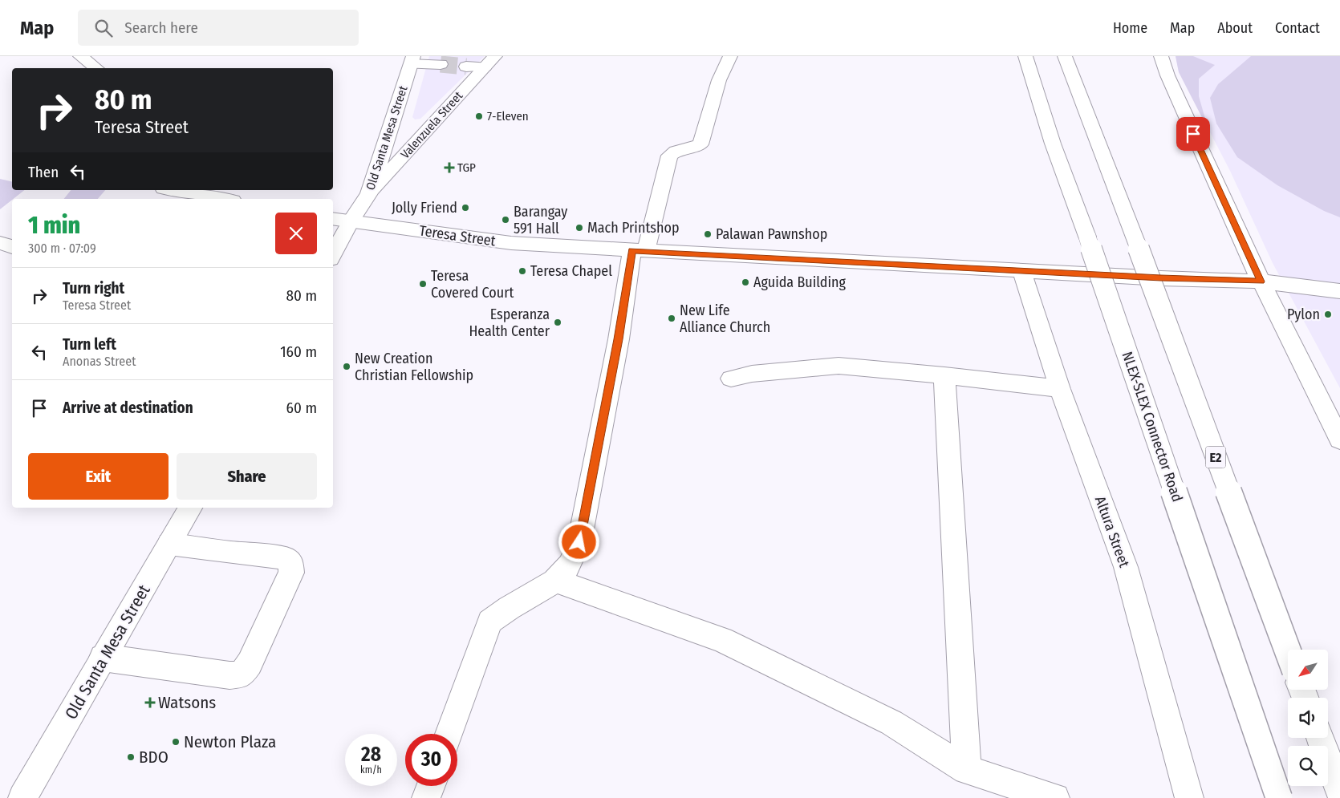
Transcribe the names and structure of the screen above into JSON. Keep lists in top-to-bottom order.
{
  "streets": {
    "main road": [
      "Valenzuela Street",
      "Old Santa Mesa Street",
      "Teresa Street",
      "NLEX-SLEX Connector Road",
      "E2",
      "Altura Street"
    ]
  },
  "crossings": [
    ["Valenzuela Street", "Old Santa Mesa Street"],
    ["Old Santa Mesa Street", "Teresa Street"],
    ["Teresa Street", "Altura Street"]
  ],
  "places": {
    "other": [
      "7-Eleven",
      "Jolly Friend",
      "Barangay 591 Hall",
      "Mach Printshop",
      "Palawan Pawnshop",
      "Teresa Chapel",
      "Aguida Building",
      "Teresa Covered Court",
      "Pylon",
      "New Life Alliance Church",
      "Esperanza Health Center",
      "New Creation Christian Fellowship",
      "Newton Plaza",
      "BDO"
    ],
    "health": ["TGP", "Watsons"]
  },
  "north": "bottom left",
  "page": {
    "header": "Map",
    "search": "Search here",
    "nav": [
      "Home",
      "Map",
      "About",
      "Contact"
    ],
    "turn": ["80 m", "Teresa Street"],
    "then": "Then",
    "heading": ["1 min", "300 m · 07:09"],
    "list": [
      {
        "name": "Turn right",
        "note": "Teresa Street",
        "value": "80 m"
      },
      {
        "name": "Turn left",
        "note": "Anonas Street",
        "value": "160 m"
      },
      {
        "name": "Arrive at destination",
        "value": "60 m"
      }
    ],
    "buttons": ["Exit", "Share"],
    "speed": "28 km/h",
    "limit": "30"
  }
}
